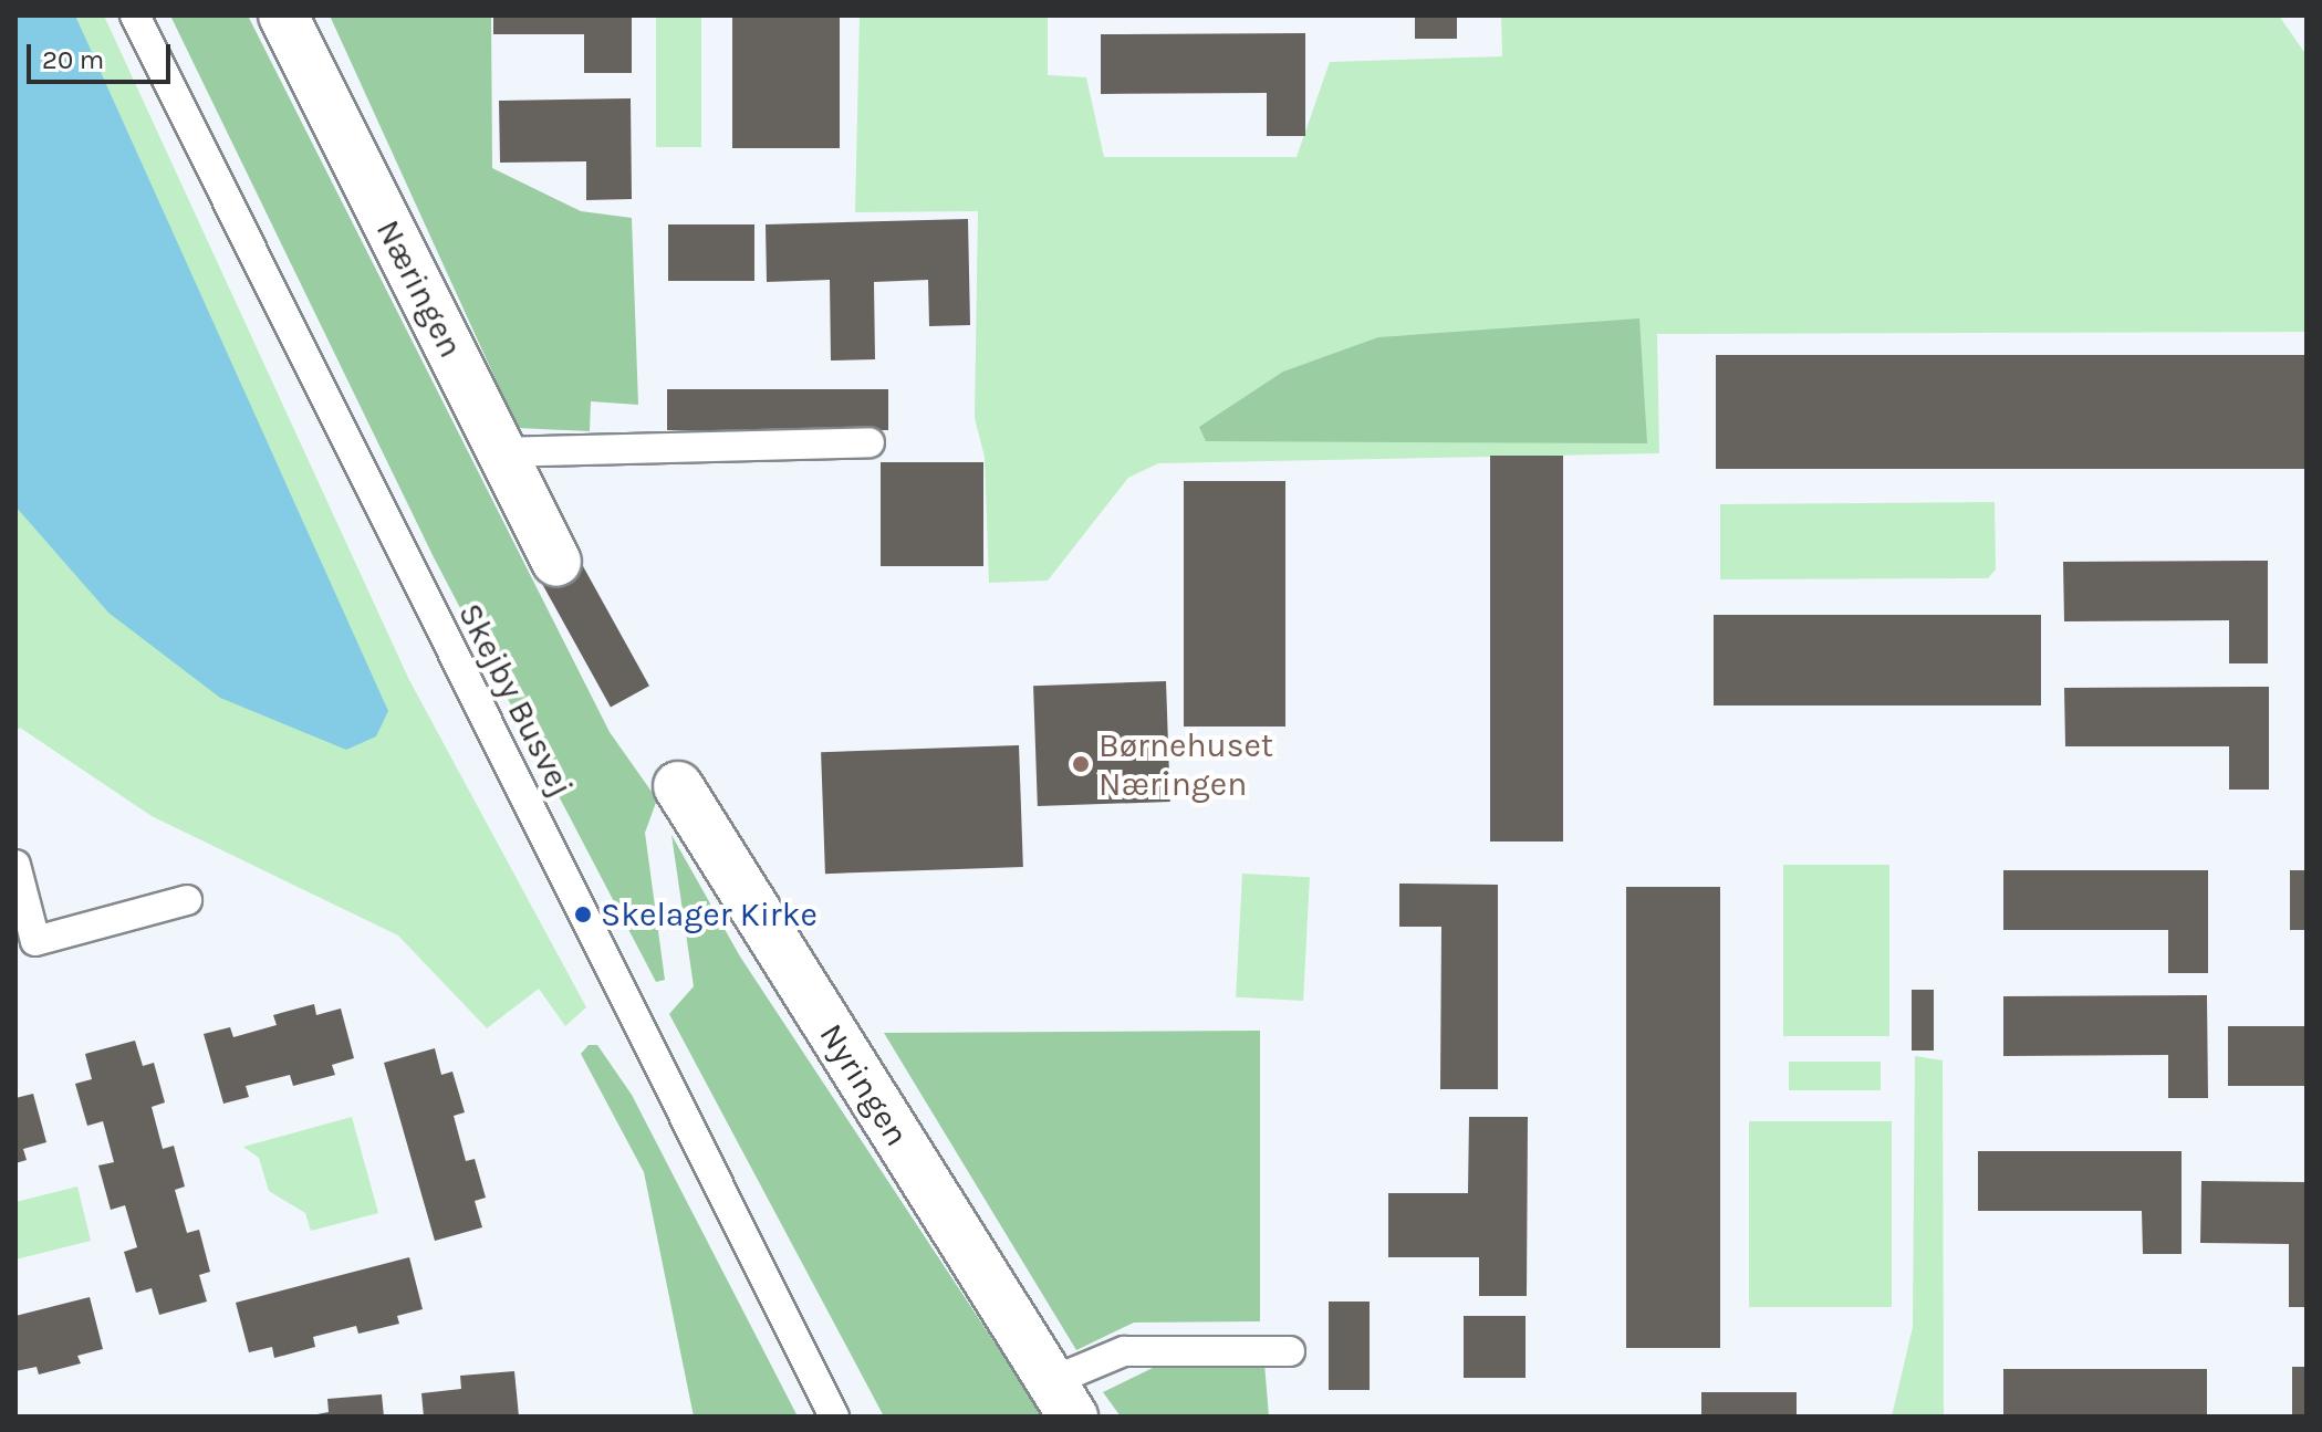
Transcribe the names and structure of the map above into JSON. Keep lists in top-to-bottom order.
{
  "streets": {
    "street": ["Næringen", "Nyringen"],
    "lane": ["Skejby Busvej"]
  },
  "places": ["Børnehuset Næringen", "Skelager Kirke"],
  "scale_bar": "20 m"
}
